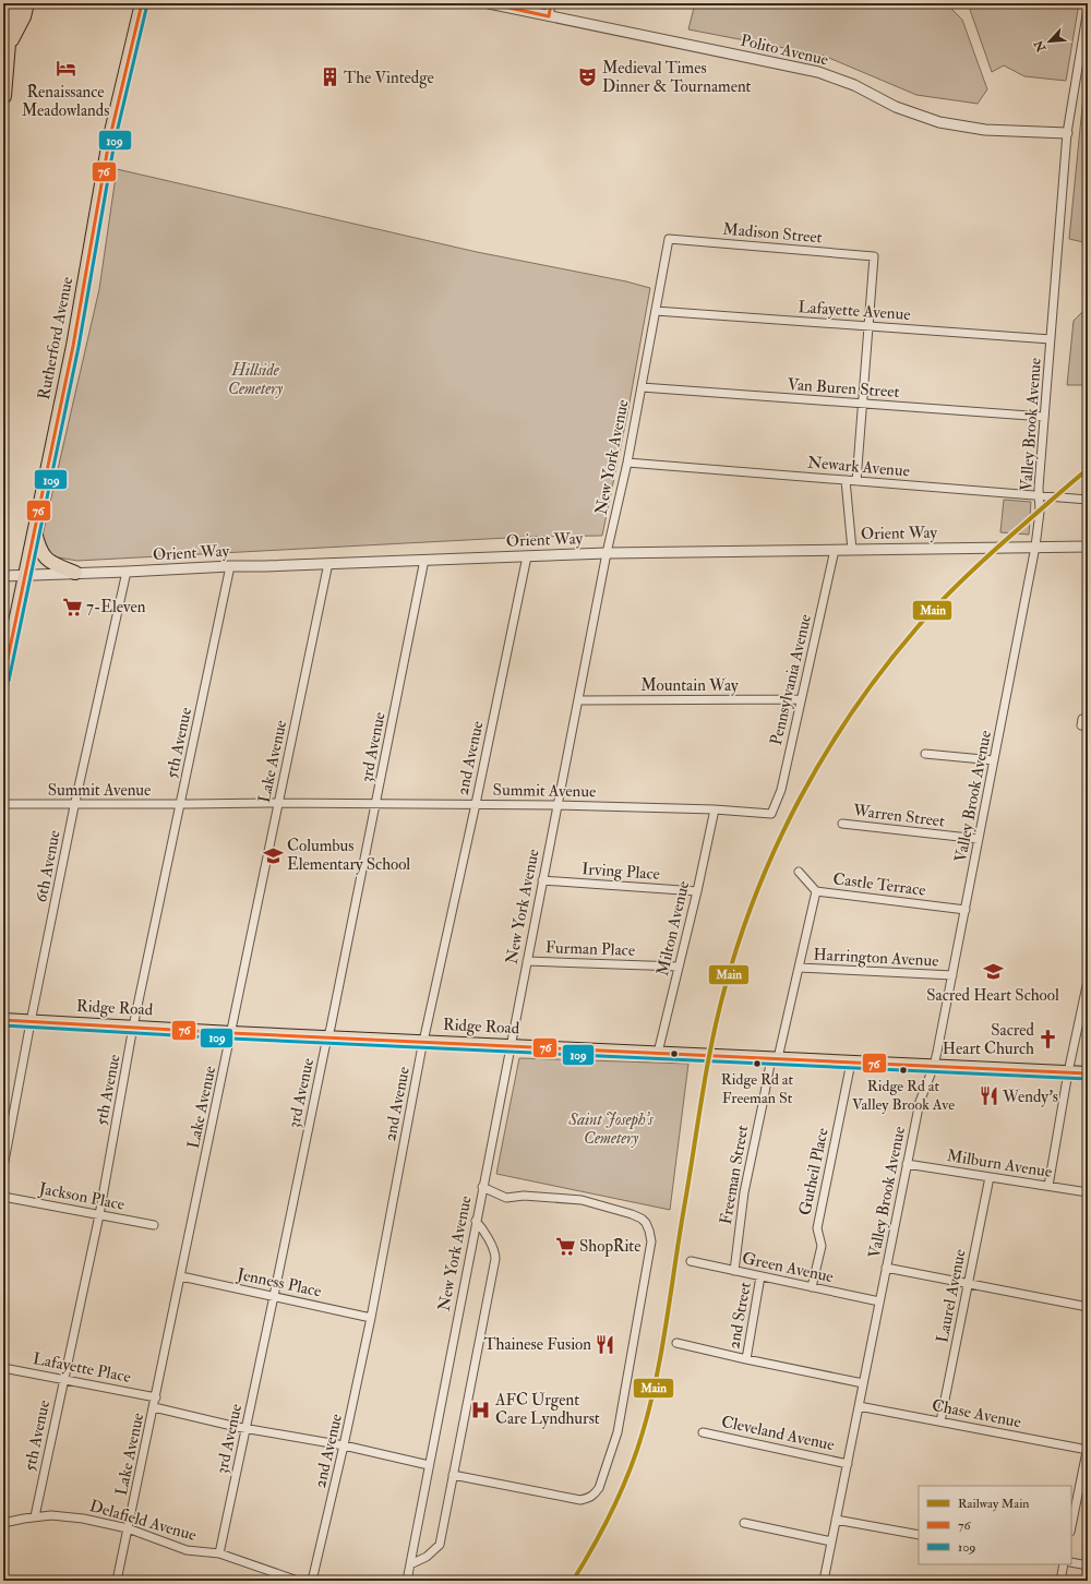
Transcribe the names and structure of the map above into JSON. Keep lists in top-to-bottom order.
{
  "streets": {
    "main road": ["Rutherford Avenue", "Ridge Road"],
    "street": [
      "Polito Avenue",
      "Madison Street",
      "Lafayette Avenue",
      "Van Buren Street",
      "Valley Brook Avenue",
      "New York Avenue",
      "Newark Avenue",
      "Orient Way",
      "Pennsylvania Avenue",
      "Mountain Way",
      "5th Avenue",
      "3rd Avenue",
      "2nd Avenue",
      "Lake Avenue",
      "Summit Avenue",
      "Warren Street",
      "6th Avenue",
      "Irving Place",
      "Castle Terrace",
      "Milton Avenue",
      "Furman Place",
      "Harrington Avenue",
      "Milburn Avenue",
      "Gutheil Place",
      "Freeman Street",
      "Jackson Place",
      "Green Avenue",
      "Jenness Place",
      "Laurel Avenue",
      "2nd Street",
      "Lafayette Place",
      "Chase Avenue",
      "Cleveland Avenue",
      "Delafield Avenue"
    ]
  },
  "crossings": [
    ["Polito Avenue", "Valley Brook Avenue"],
    ["Madison Street", "Lafayette Avenue"],
    ["Madison Street", "New York Avenue"],
    ["Lafayette Avenue", "Valley Brook Avenue"],
    ["Lafayette Avenue", "New York Avenue"],
    ["Rutherford Avenue", "Orient Way"],
    ["Van Buren Street", "Valley Brook Avenue"],
    ["Van Buren Street", "New York Avenue"],
    ["Valley Brook Avenue", "Newark Avenue"],
    ["Valley Brook Avenue", "Orient Way"],
    ["Valley Brook Avenue", "Warren Street"],
    ["Valley Brook Avenue", "Castle Terrace"],
    ["Valley Brook Avenue", "Harrington Avenue"],
    ["Valley Brook Avenue", "Ridge Road"],
    ["Valley Brook Avenue", "Milburn Avenue"],
    ["Valley Brook Avenue", "Green Avenue"],
    ["Valley Brook Avenue", "Chase Avenue"],
    ["Valley Brook Avenue", "Cleveland Avenue"],
    ["New York Avenue", "Newark Avenue"],
    ["New York Avenue", "Orient Way"],
    ["New York Avenue", "Mountain Way"],
    ["New York Avenue", "Summit Avenue"],
    ["New York Avenue", "Irving Place"],
    ["New York Avenue", "Furman Place"],
    ["New York Avenue", "Ridge Road"],
    ["Orient Way", "Pennsylvania Avenue"],
    ["Orient Way", "5th Avenue"],
    ["Orient Way", "3rd Avenue"],
    ["Orient Way", "2nd Avenue"],
    ["Orient Way", "Lake Avenue"],
    ["Orient Way", "6th Avenue"],
    ["Pennsylvania Avenue", "Mountain Way"],
    ["Pennsylvania Avenue", "Summit Avenue"],
    ["5th Avenue", "Summit Avenue"],
    ["5th Avenue", "Ridge Road"],
    ["5th Avenue", "Jackson Place"],
    ["5th Avenue", "Lafayette Place"],
    ["5th Avenue", "Delafield Avenue"],
    ["3rd Avenue", "Summit Avenue"],
    ["3rd Avenue", "Ridge Road"],
    ["3rd Avenue", "Jenness Place"],
    ["3rd Avenue", "Delafield Avenue"],
    ["2nd Avenue", "Summit Avenue"],
    ["2nd Avenue", "Ridge Road"],
    ["2nd Avenue", "Jenness Place"],
    ["Lake Avenue", "Summit Avenue"],
    ["Lake Avenue", "Ridge Road"],
    ["Lake Avenue", "Jenness Place"],
    ["Lake Avenue", "Lafayette Place"],
    ["Lake Avenue", "Delafield Avenue"],
    ["Summit Avenue", "6th Avenue"],
    ["Summit Avenue", "Milton Avenue"],
    ["6th Avenue", "Ridge Road"],
    ["Irving Place", "Milton Avenue"],
    ["Castle Terrace", "Freeman Street"],
    ["Milton Avenue", "Furman Place"],
    ["Milton Avenue", "Ridge Road"],
    ["Harrington Avenue", "Freeman Street"],
    ["Ridge Road", "Gutheil Place"],
    ["Ridge Road", "Freeman Street"],
    ["Milburn Avenue", "Laurel Avenue"],
    ["Gutheil Place", "Green Avenue"],
    ["Freeman Street", "Green Avenue"],
    ["Green Avenue", "2nd Street"],
    ["Laurel Avenue", "Chase Avenue"]
  ],
  "parks": ["Hillside Cemetery", "Saint Joseph's Cemetery"],
  "places": {
    "hotel": ["Renaissance Meadowlands"],
    "building": ["The Vintedge"],
    "theatre": ["Medieval Times Dinner & Tournament"],
    "supermarket": ["7-Eleven", "ShopRite"],
    "school or university": ["Columbus Elementary School", "Sacred Heart School"],
    "church": ["Sacred Heart Church"],
    "other": ["Ridge Rd at Freeman St", "Ridge Rd at Valley Brook Ave"],
    "restaurant": ["Wendy's", "Thainese Fusion"],
    "hospital": ["AFC Urgent Care Lyndhurst"]
  },
  "lines": ["transit line 76", "transit line 109", "rail line Main"],
  "legend": ["Railway Main", "76", "109"],
  "north": "bottom left"
}
